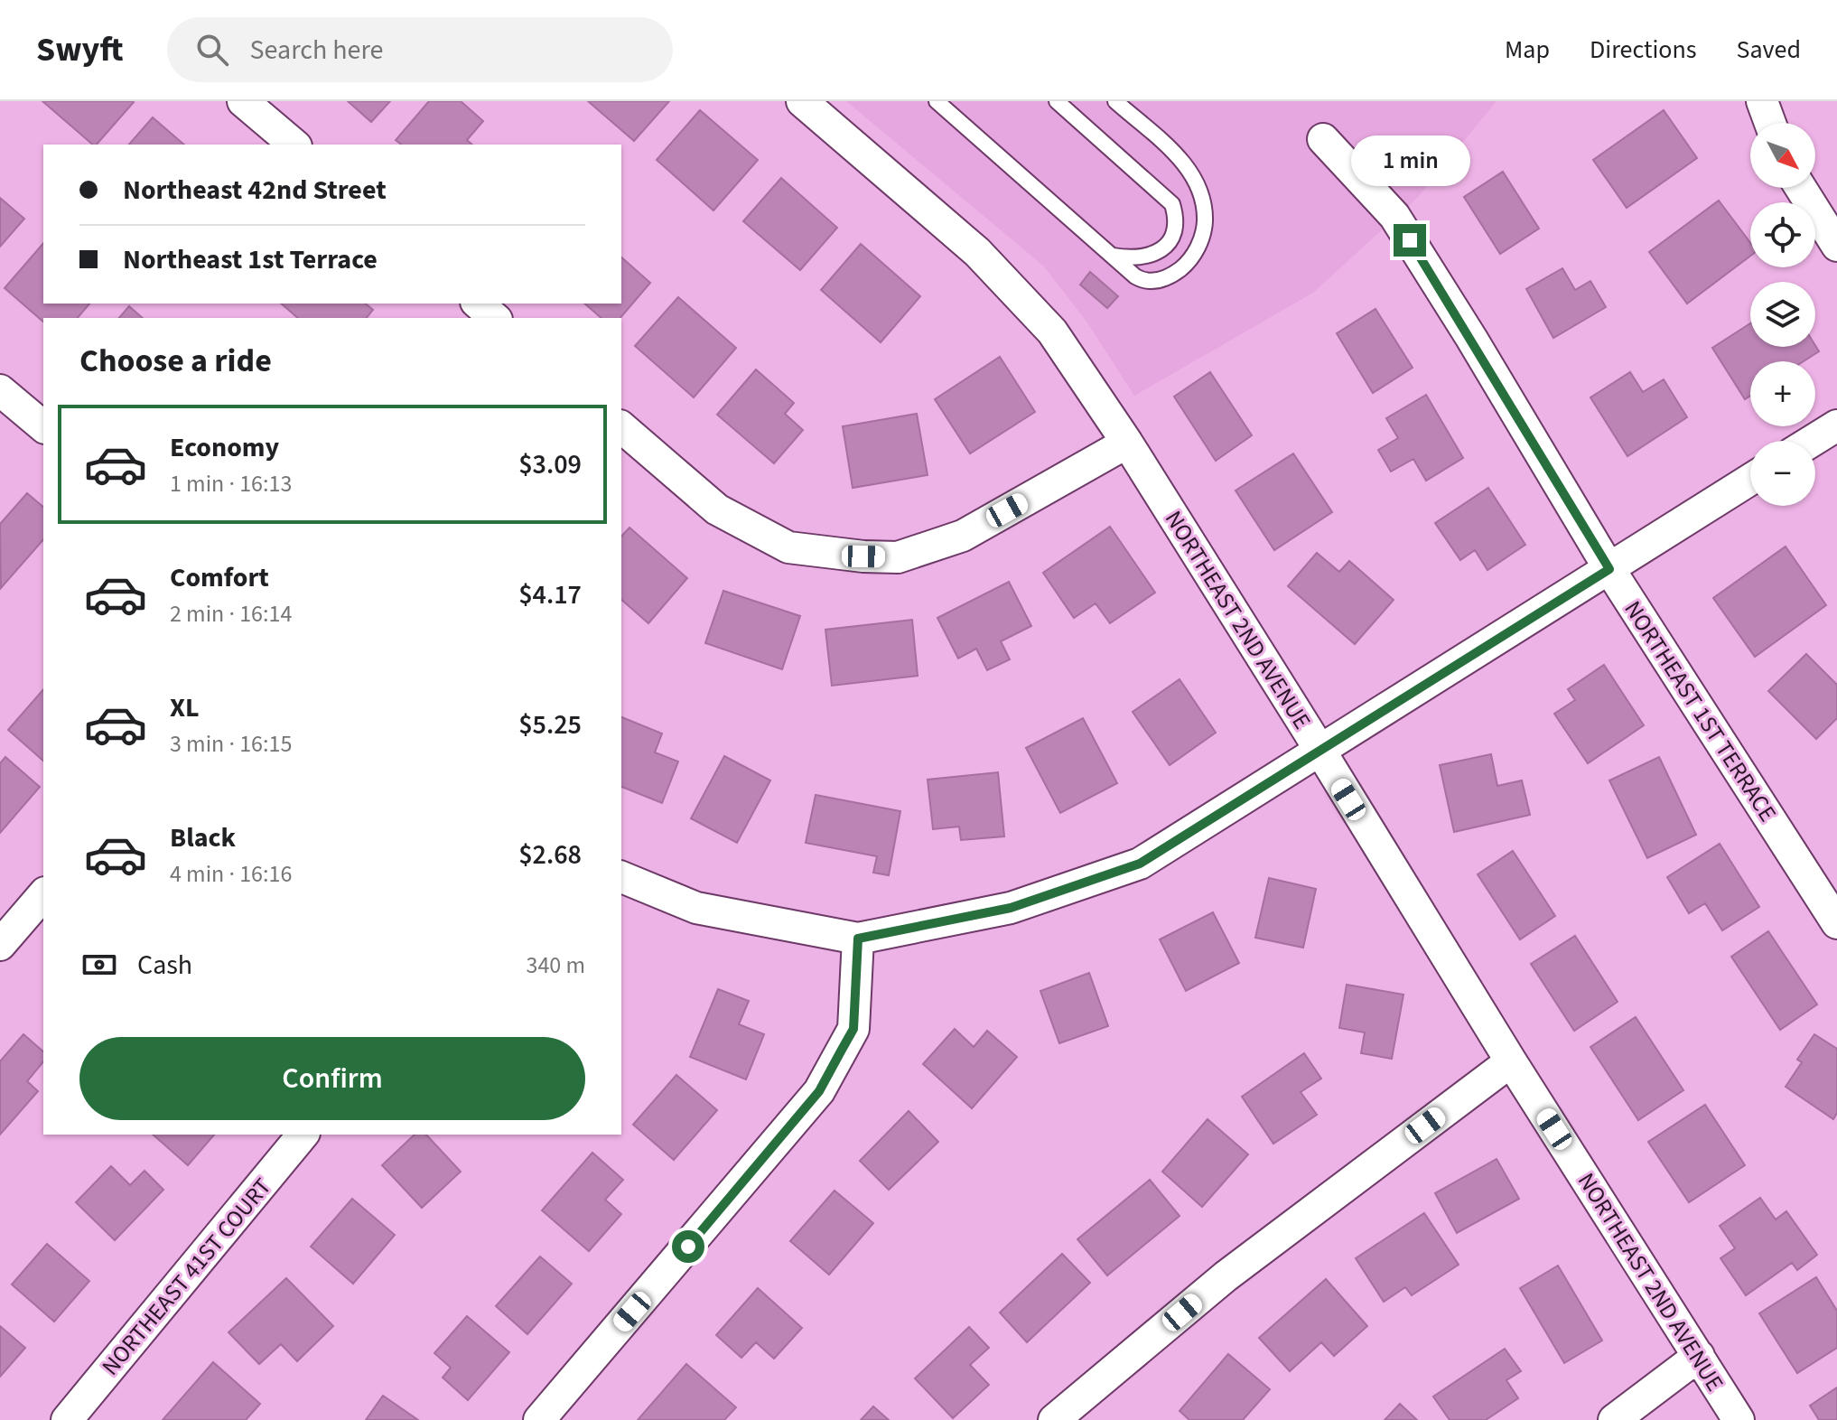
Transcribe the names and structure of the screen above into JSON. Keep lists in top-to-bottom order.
{
  "streets": {
    "street": ["NORTHEAST 2ND AVENUE", "NORTHEAST 1ST TERRACE", "NORTHEAST 41ST COURT"]
  },
  "north": "bottom right",
  "page": {
    "header": "Swyft",
    "search": "Search here",
    "nav": ["Map", "Directions", "Saved"],
    "map_buttons": ["+", "−"],
    "bubble": "1 min",
    "banner": ["Northeast 42nd Street", "Northeast 1st Terrace"],
    "heading": "Choose a ride",
    "list": [
      {
        "name": "Economy",
        "note": "1 min · 16:13",
        "value": "$3.09"
      },
      {
        "name": "Comfort",
        "note": "2 min · 16:14",
        "value": "$4.17"
      },
      {
        "name": "XL",
        "note": "3 min · 16:15",
        "value": "$5.25"
      },
      {
        "name": "Black",
        "note": "4 min · 16:16",
        "value": "$2.68"
      }
    ],
    "pay": ["Cash", "340 m"],
    "buttons": "Confirm"
  }
}
